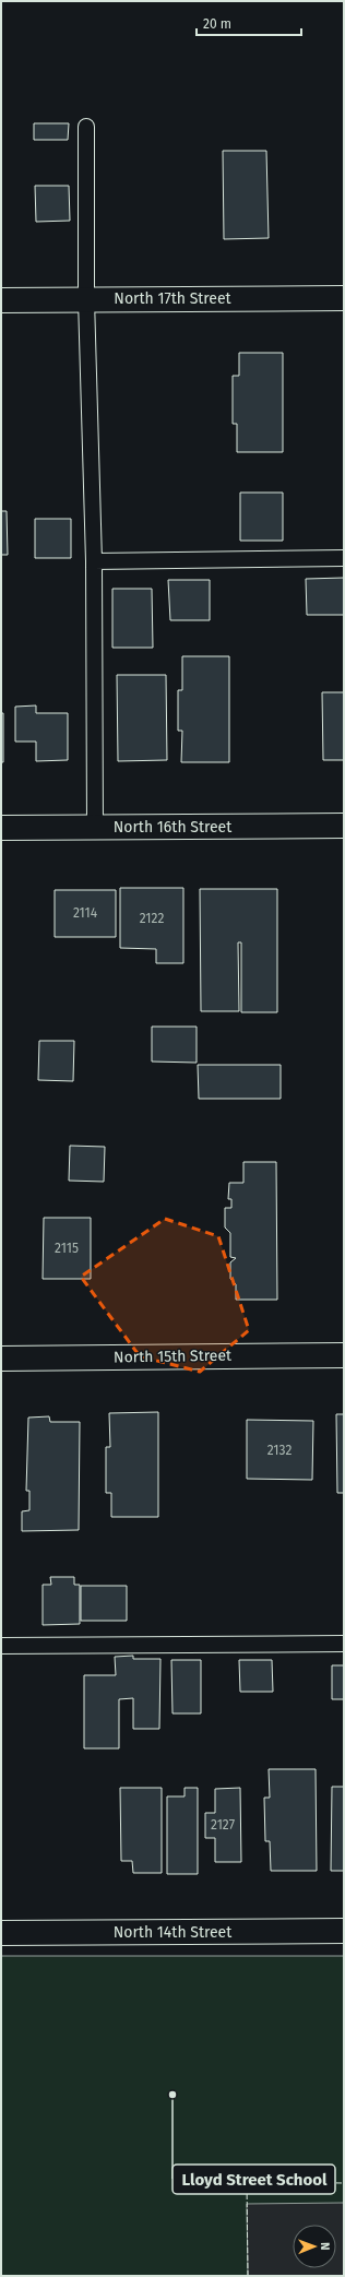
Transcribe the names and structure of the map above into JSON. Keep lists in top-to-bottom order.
{
  "streets": {
    "street": [
      "North 17th Street",
      "North 16th Street",
      "North 15th Street",
      "North 14th Street"
    ]
  },
  "places": ["Lloyd Street School"],
  "house_numbers": [
    "2114",
    "2122",
    "2115",
    "2132",
    "2127"
  ],
  "scale_bar": "20 m",
  "north": "right"
}
